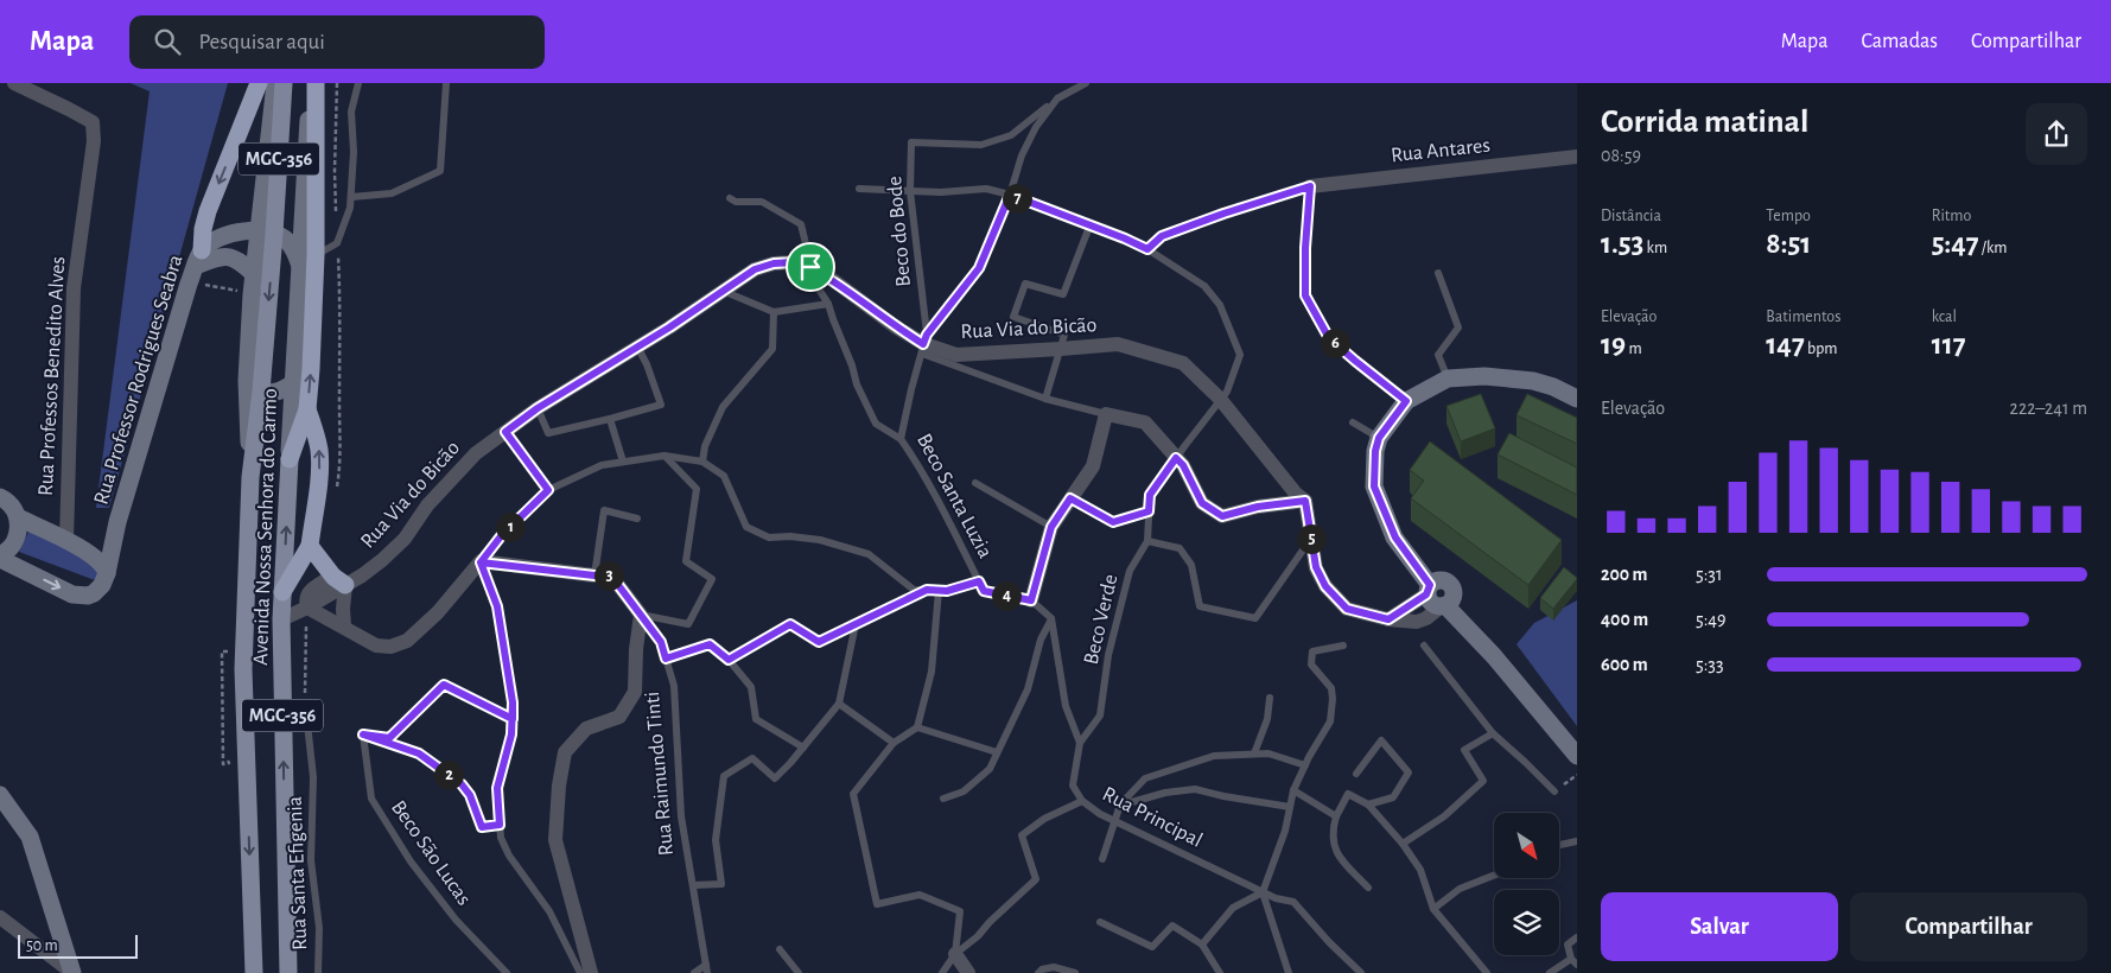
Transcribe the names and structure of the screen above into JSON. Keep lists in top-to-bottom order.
{
  "streets": {
    "highway": ["MGC-356"],
    "main road": ["Avenida Nossa Senhora do Carmo"],
    "street": [
      "Rua Antares",
      "Rua Via do Bicão",
      "Rua Professos Benedito Alves",
      "Rua Professor Rodrigues Seabra",
      "Rua Raimundo Tinti"
    ],
    "lane": [
      "Beco do Bode",
      "Beco Santa Luzia",
      "Beco Verde",
      "Rua Principal",
      "Beco São Lucas",
      "Rua Santa Efigenia"
    ]
  },
  "crossings": [
    ["MGC-356", "Avenida Nossa Senhora do Carmo"],
    ["Beco do Bode", "Rua Via do Bicão"],
    ["Beco do Bode", "Beco Santa Luzia"],
    ["Beco do Bode", "Beco Verde"],
    ["Rua Via do Bicão", "Beco Santa Luzia"],
    ["Rua Via do Bicão", "Beco Verde"],
    ["Beco Santa Luzia", "Beco Verde"],
    ["Beco Verde", "Rua Principal"]
  ],
  "scale_bar": "50 m",
  "north": "bottom right",
  "page": {
    "header": "Mapa",
    "search": "Pesquisar aqui",
    "nav": ["Mapa", "Camadas", "Compartilhar"],
    "heading": ["Corrida matinal", "08:59"],
    "pins": [
      "7",
      "6",
      "1",
      "5",
      "3",
      "4",
      "2"
    ],
    "stats": [
      ["Distância", "1.53 km"],
      ["Tempo", "8:51"],
      ["Ritmo", "5:47 /km"],
      ["Elevação", "19 m"],
      ["Batimentos", "147 bpm"],
      ["kcal", "117"]
    ],
    "chart": ["Elevação", "222–241 m"],
    "list": [
      {
        "name": "200 m",
        "note": "5:31"
      },
      {
        "name": "400 m",
        "note": "5:49"
      },
      {
        "name": "600 m",
        "note": "5:33"
      }
    ],
    "buttons": ["Salvar", "Compartilhar"],
    "scale": "50 m"
  }
}
